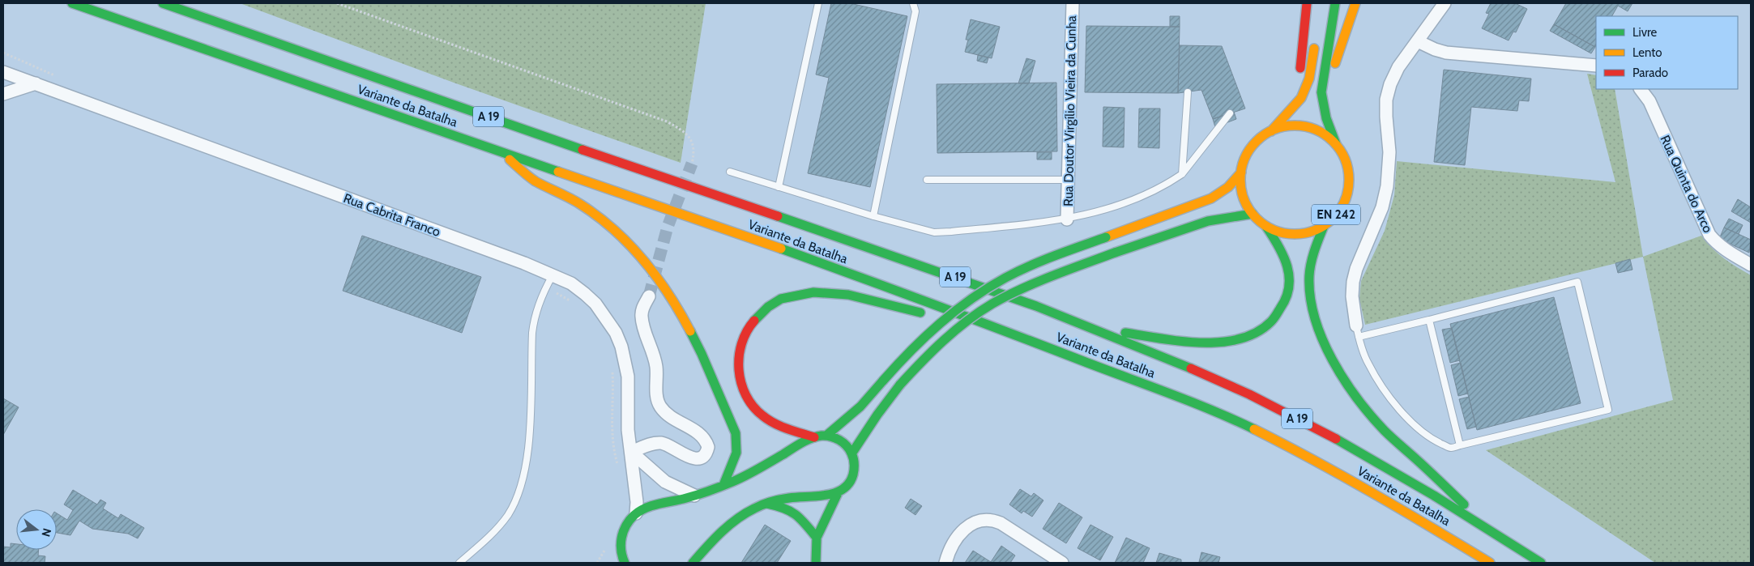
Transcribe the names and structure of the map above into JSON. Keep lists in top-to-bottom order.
{
  "streets": {
    "main road": ["Variante da Batalha", "A 19", "EN 242"],
    "street": ["Rua Doutor Virgílio Vieira da Cunha", "Rua Quinta do Arco", "Rua Cabrita Franco"]
  },
  "legend": ["Livre", "Lento", "Parado"],
  "north": "right"
}
